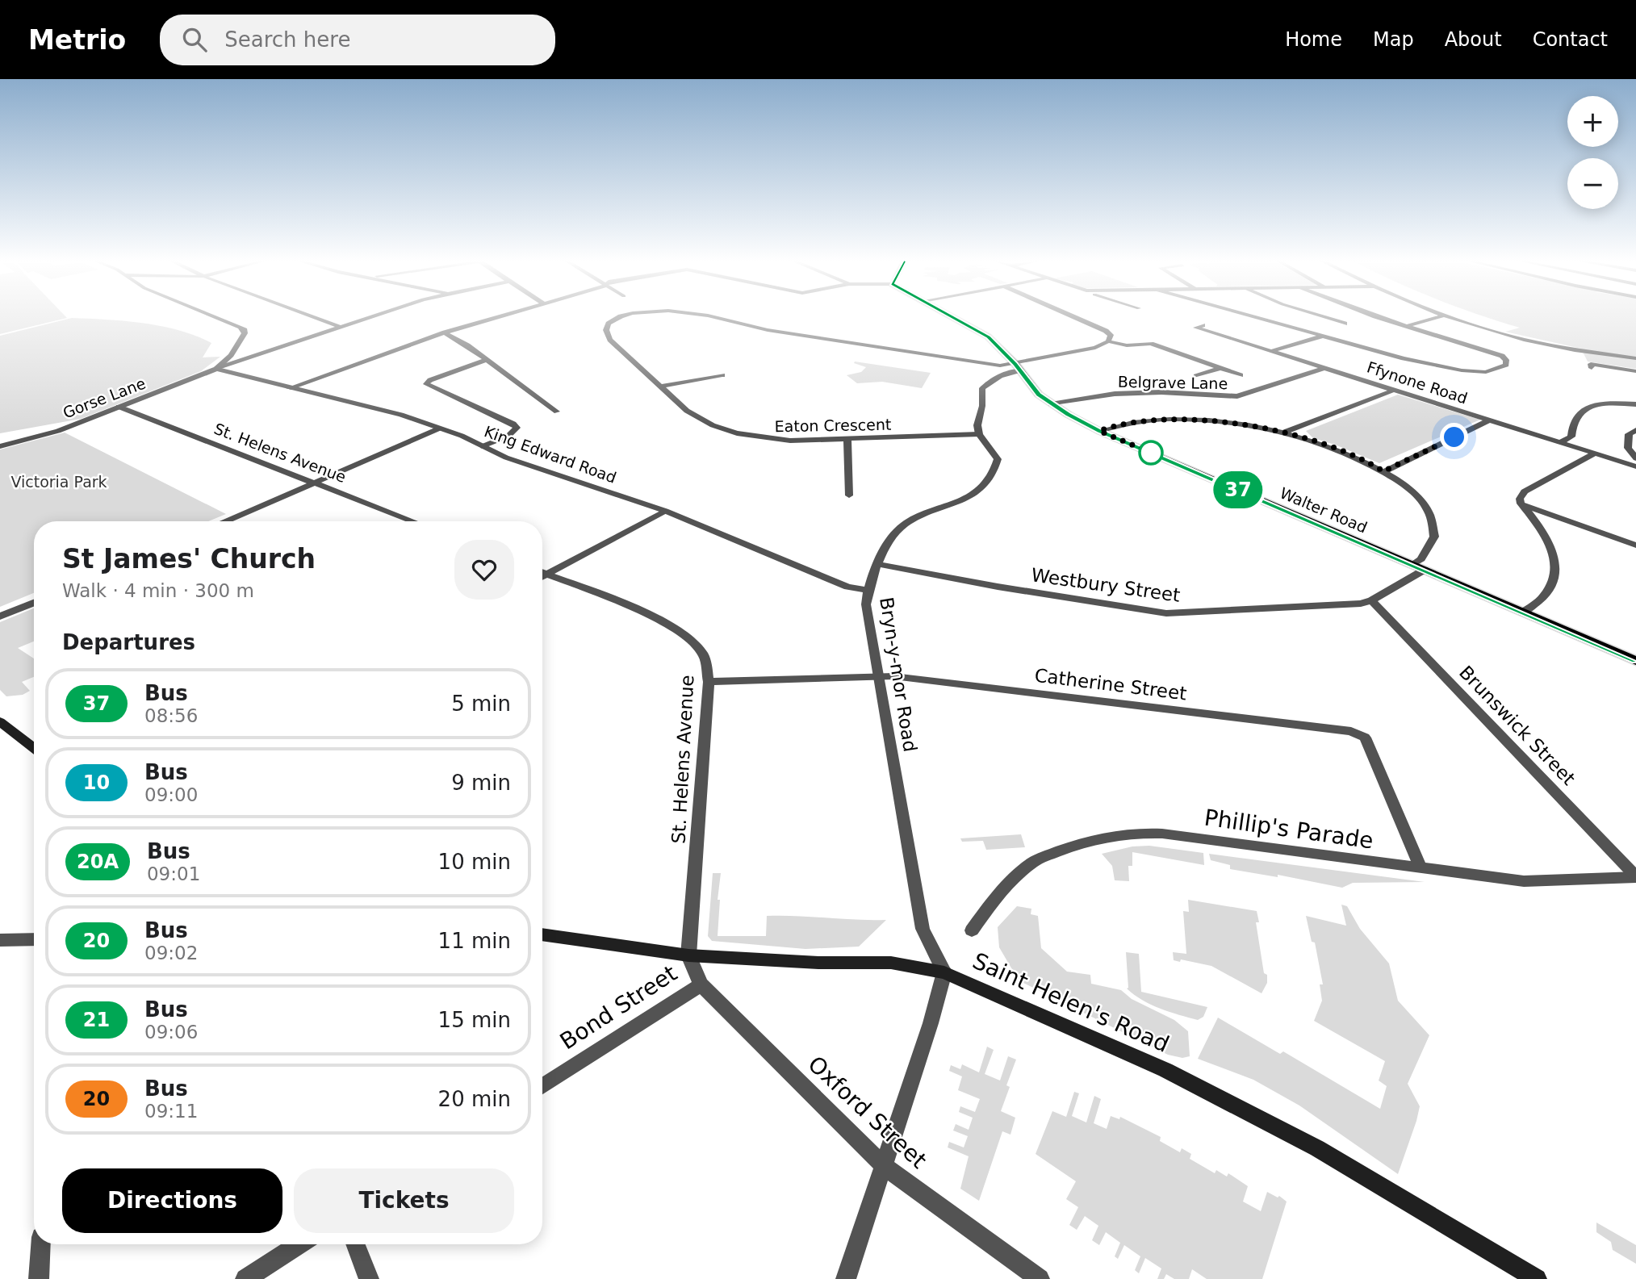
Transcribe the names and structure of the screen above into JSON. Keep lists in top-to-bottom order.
{
  "streets": {
    "main road": ["Walter Road", "Saint Helen's Road"],
    "street": [
      "Belgrave Lane",
      "Ffynone Road",
      "Gorse Lane",
      "Eaton Crescent",
      "St. Helens Avenue",
      "King Edward Road",
      "Westbury Street",
      "Bryn-y-mor Road",
      "Catherine Street",
      "Brunswick Street",
      "Phillip's Parade",
      "Bond Street",
      "Oxford Street"
    ]
  },
  "crossings": [
    ["Belgrave Lane", "Ffynone Road"],
    ["Belgrave Lane", "Walter Road"],
    ["Gorse Lane", "St. Helens Avenue"],
    ["Gorse Lane", "King Edward Road"],
    ["Eaton Crescent", "Walter Road"],
    ["Eaton Crescent", "Bryn-y-mor Road"],
    ["St. Helens Avenue", "Catherine Street"],
    ["St. Helens Avenue", "Saint Helen's Road"],
    ["St. Helens Avenue", "Oxford Street"],
    ["King Edward Road", "Bryn-y-mor Road"],
    ["Walter Road", "Westbury Street"],
    ["Westbury Street", "Bryn-y-mor Road"],
    ["Westbury Street", "Brunswick Street"],
    ["Bryn-y-mor Road", "Catherine Street"],
    ["Bryn-y-mor Road", "Saint Helen's Road"],
    ["Catherine Street", "Phillip's Parade"],
    ["Brunswick Street", "Phillip's Parade"],
    ["Saint Helen's Road", "Oxford Street"],
    ["Bond Street", "Oxford Street"]
  ],
  "parks": ["Victoria Park"],
  "lines": ["bus line 37"],
  "page": {
    "header": "Metrio",
    "search": "Search here",
    "nav": [
      "Home",
      "Map",
      "About",
      "Contact"
    ],
    "on_map": "37",
    "map_buttons": ["+", "−"],
    "heading": [
      ["St James' Church", "Walk · 4 min · 300 m"],
      "Departures"
    ],
    "list": [
      {
        "mark": "37",
        "name": "Bus",
        "note": "08:56",
        "value": "5 min"
      },
      {
        "mark": "10",
        "name": "Bus",
        "note": "09:00",
        "value": "9 min"
      },
      {
        "mark": "20A",
        "name": "Bus",
        "note": "09:01",
        "value": "10 min"
      },
      {
        "mark": "20",
        "name": "Bus",
        "note": "09:02",
        "value": "11 min"
      },
      {
        "mark": "21",
        "name": "Bus",
        "note": "09:06",
        "value": "15 min"
      },
      {
        "mark": "20",
        "name": "Bus",
        "note": "09:11",
        "value": "20 min"
      }
    ],
    "buttons": ["Directions", "Tickets"]
  }
}
